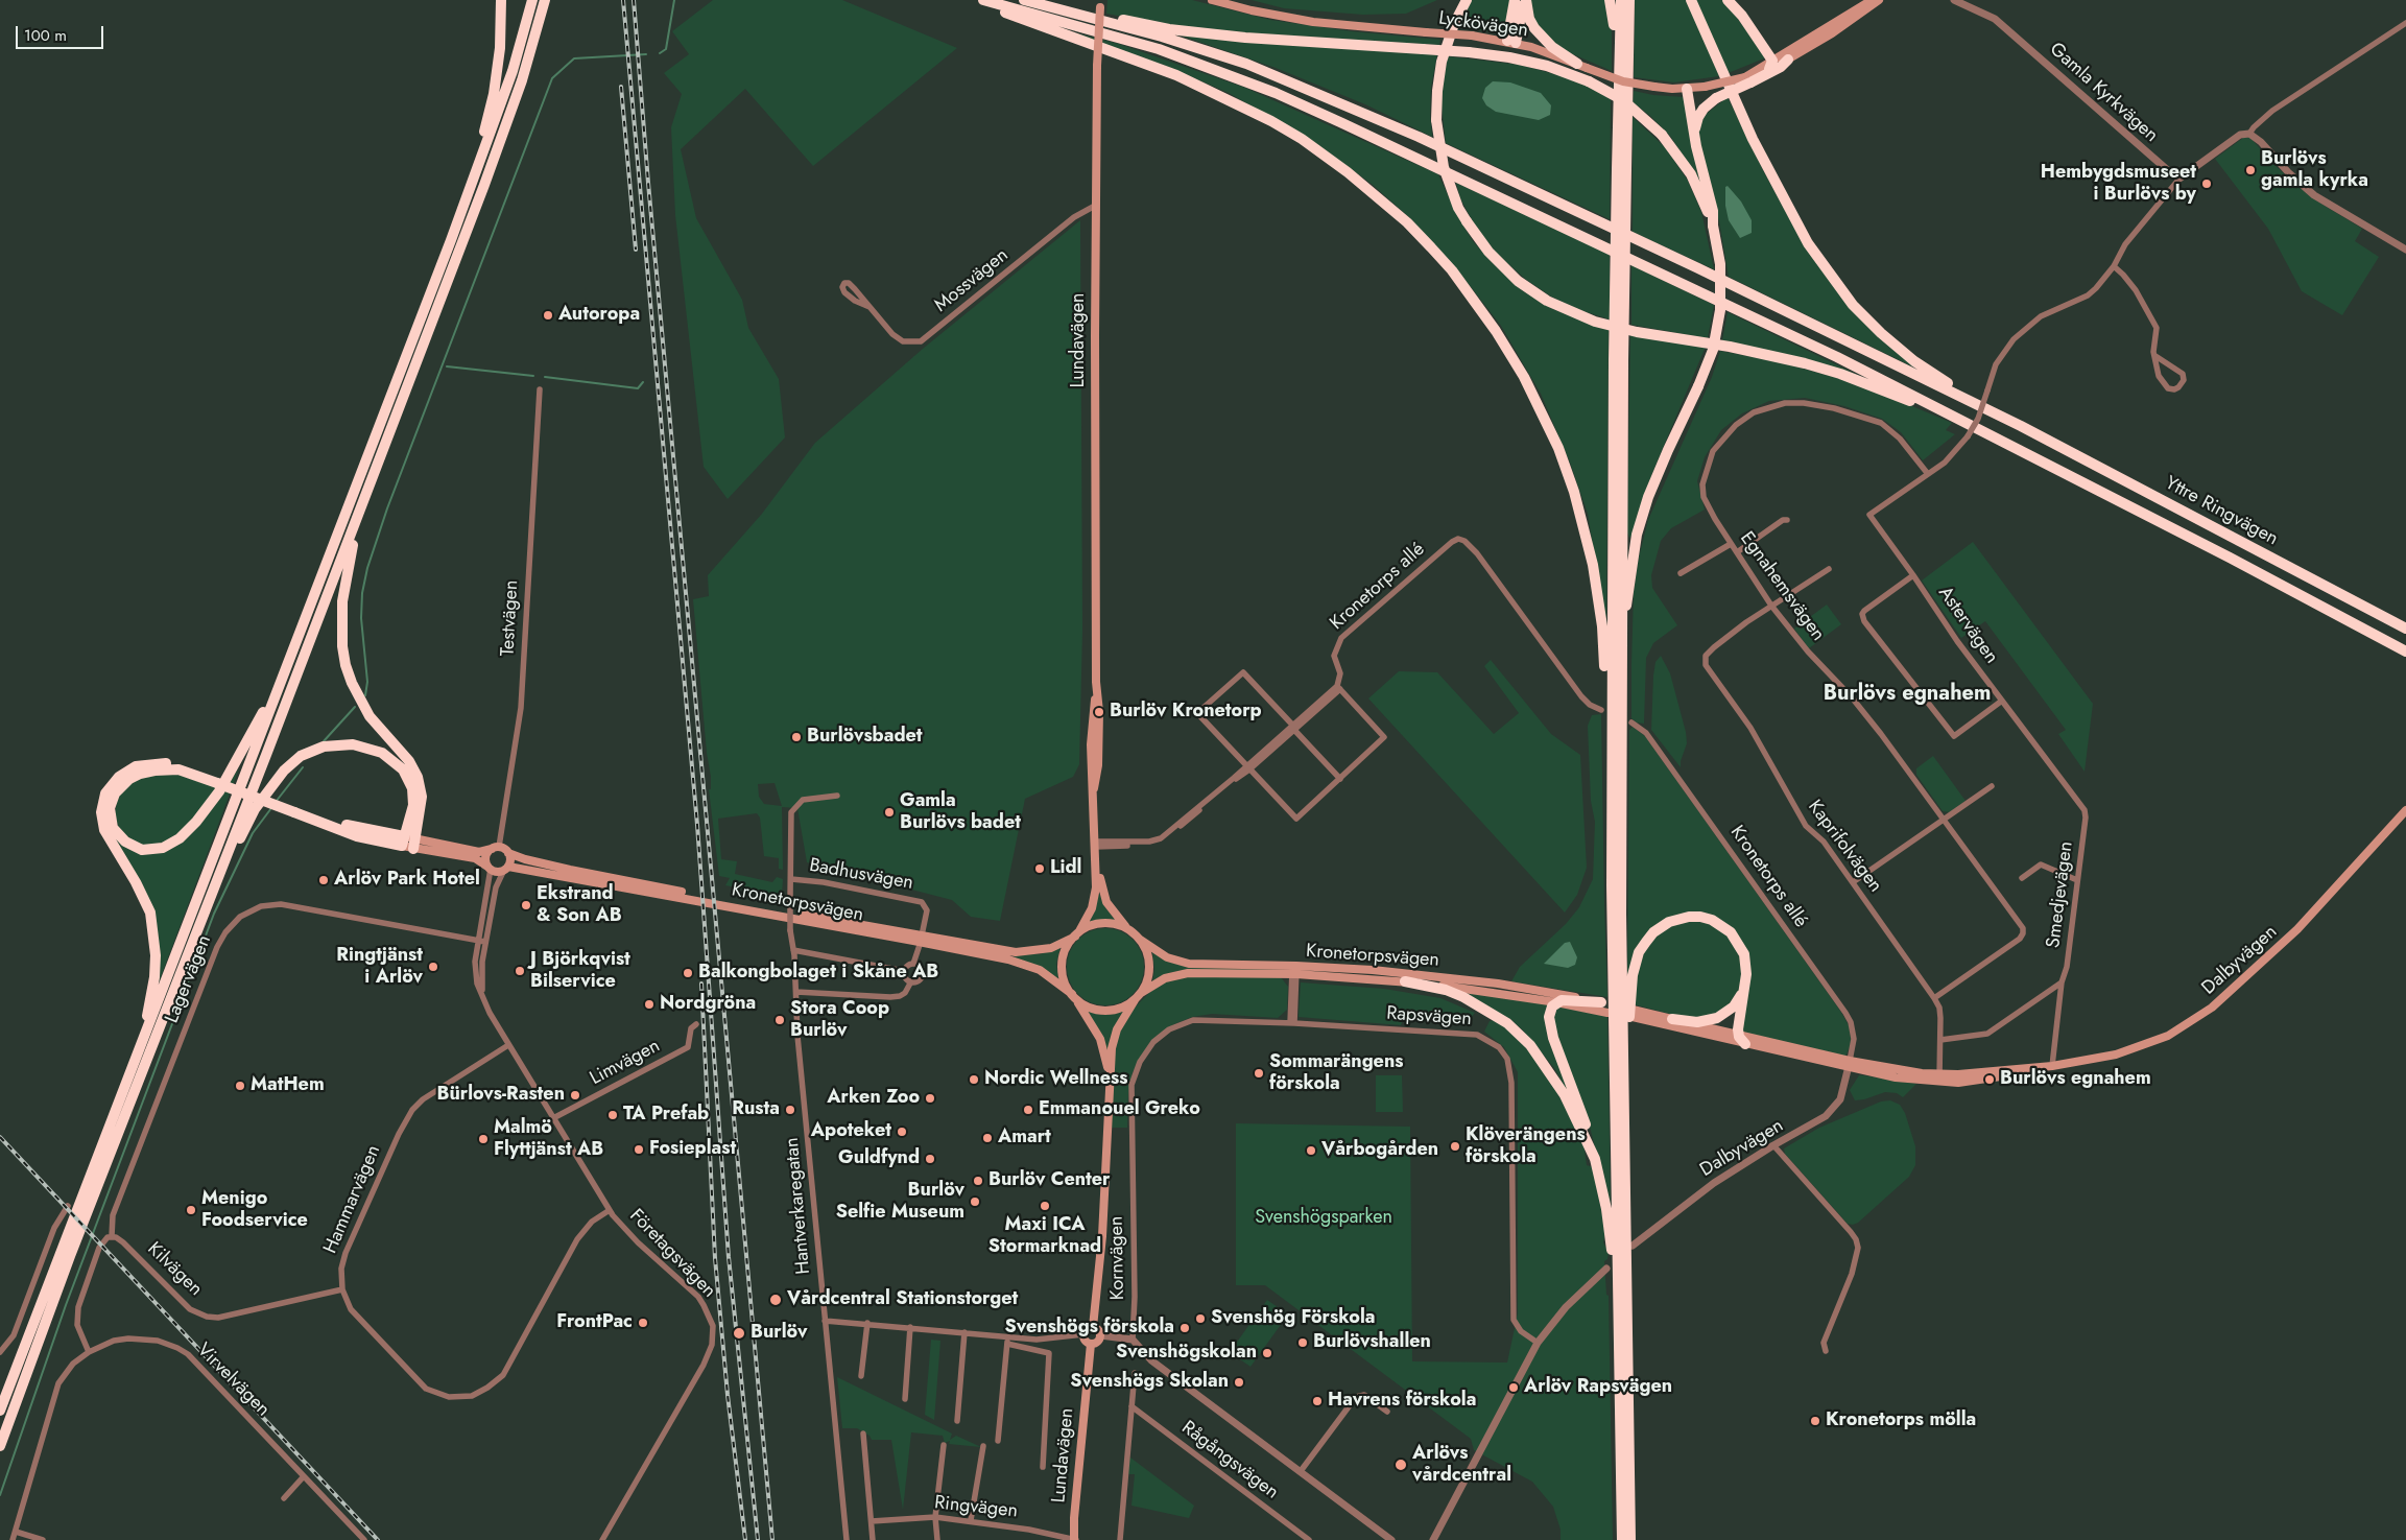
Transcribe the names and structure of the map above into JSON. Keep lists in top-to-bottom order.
{
  "streets": {
    "highway": ["Yttre Ringvägen"],
    "main road": [
      "Lyckövägen",
      "Lundavägen",
      "Kronetorpsvägen",
      "Dalbyvägen"
    ],
    "street": [
      "Gamla Kyrkvägen",
      "Mossvägen",
      "Kronetorps allé",
      "Egnahemsvägen",
      "Testvägen",
      "Astervägen",
      "Kaprifolvägen",
      "Badhusvägen",
      "Smedjevägen",
      "Lagervägen",
      "Rapsvägen",
      "Limvägen",
      "Hammarvägen",
      "Hantverkaregatan",
      "Företagsvägen",
      "Kornvägen",
      "Kilvägen",
      "Virvelvägen",
      "Rågångsvägen",
      "Ringvägen"
    ]
  },
  "crossings": [
    ["Mossvägen", "Lundavägen"],
    ["Lundavägen", "Kronetorpsvägen"],
    ["Lundavägen", "Ringvägen"],
    ["Kronetorps allé", "Dalbyvägen"],
    ["Egnahemsvägen", "Astervägen"],
    ["Egnahemsvägen", "Kaprifolvägen"],
    ["Testvägen", "Kronetorpsvägen"],
    ["Testvägen", "Företagsvägen"],
    ["Astervägen", "Smedjevägen"],
    ["Kaprifolvägen", "Dalbyvägen"],
    ["Badhusvägen", "Kronetorpsvägen"],
    ["Badhusvägen", "Hantverkaregatan"],
    ["Smedjevägen", "Dalbyvägen"],
    ["Kronetorpsvägen", "Företagsvägen"],
    ["Lagervägen", "Företagsvägen"],
    ["Lagervägen", "Kilvägen"],
    ["Rapsvägen", "Kornvägen"],
    ["Limvägen", "Företagsvägen"],
    ["Hammarvägen", "Företagsvägen"],
    ["Hammarvägen", "Kilvägen"]
  ],
  "districts": ["Burlövs egnahem"],
  "parks": ["Svenshögsparken"],
  "places": [
    "Burlövs gamla kyrka",
    "Hembygdsmuseet i Burlövs by",
    "Autoropa",
    "Burlöv Kronetorp",
    "Burlövsbadet",
    "Gamla Burlövs badet",
    "Lidl",
    "Arlöv Park Hotel",
    "Ekstrand & Son AB",
    "Ringtjänst i Arlöv",
    "J Björkqvist Bilservice",
    "Balkongbolaget i Skåne AB",
    "Nordgröna",
    "Stora Coop Burlöv",
    "Sommarängens förskola",
    "Nordic Wellness",
    "Burlövs egnahem",
    "MatHem",
    "Bürlovs-Rasten",
    "Arken Zoo",
    "Rusta",
    "Emmanouel Greko",
    "TA Prefab",
    "Apoteket",
    "Amart",
    "Malmö Flyttjänst AB",
    "Klöverängens förskola",
    "Fosieplast",
    "Vårbogården",
    "Guldfynd",
    "Burlöv Center",
    "Burlöv Selfie Museum",
    "Maxi ICA Stormarknad",
    "Menigo Foodservice",
    "Vårdcentral Stationstorget",
    "Svenshög Förskola",
    "FrontPac",
    "Svenshögs förskola",
    "Burlöv",
    "Burlövshallen",
    "Svenshögskolan",
    "Svenshögs Skolan",
    "Arlöv Rapsvägen",
    "Havrens förskola",
    "Kronetorps mölla",
    "Arlövs vårdcentral"
  ],
  "scale_bar": "100 m"
}
